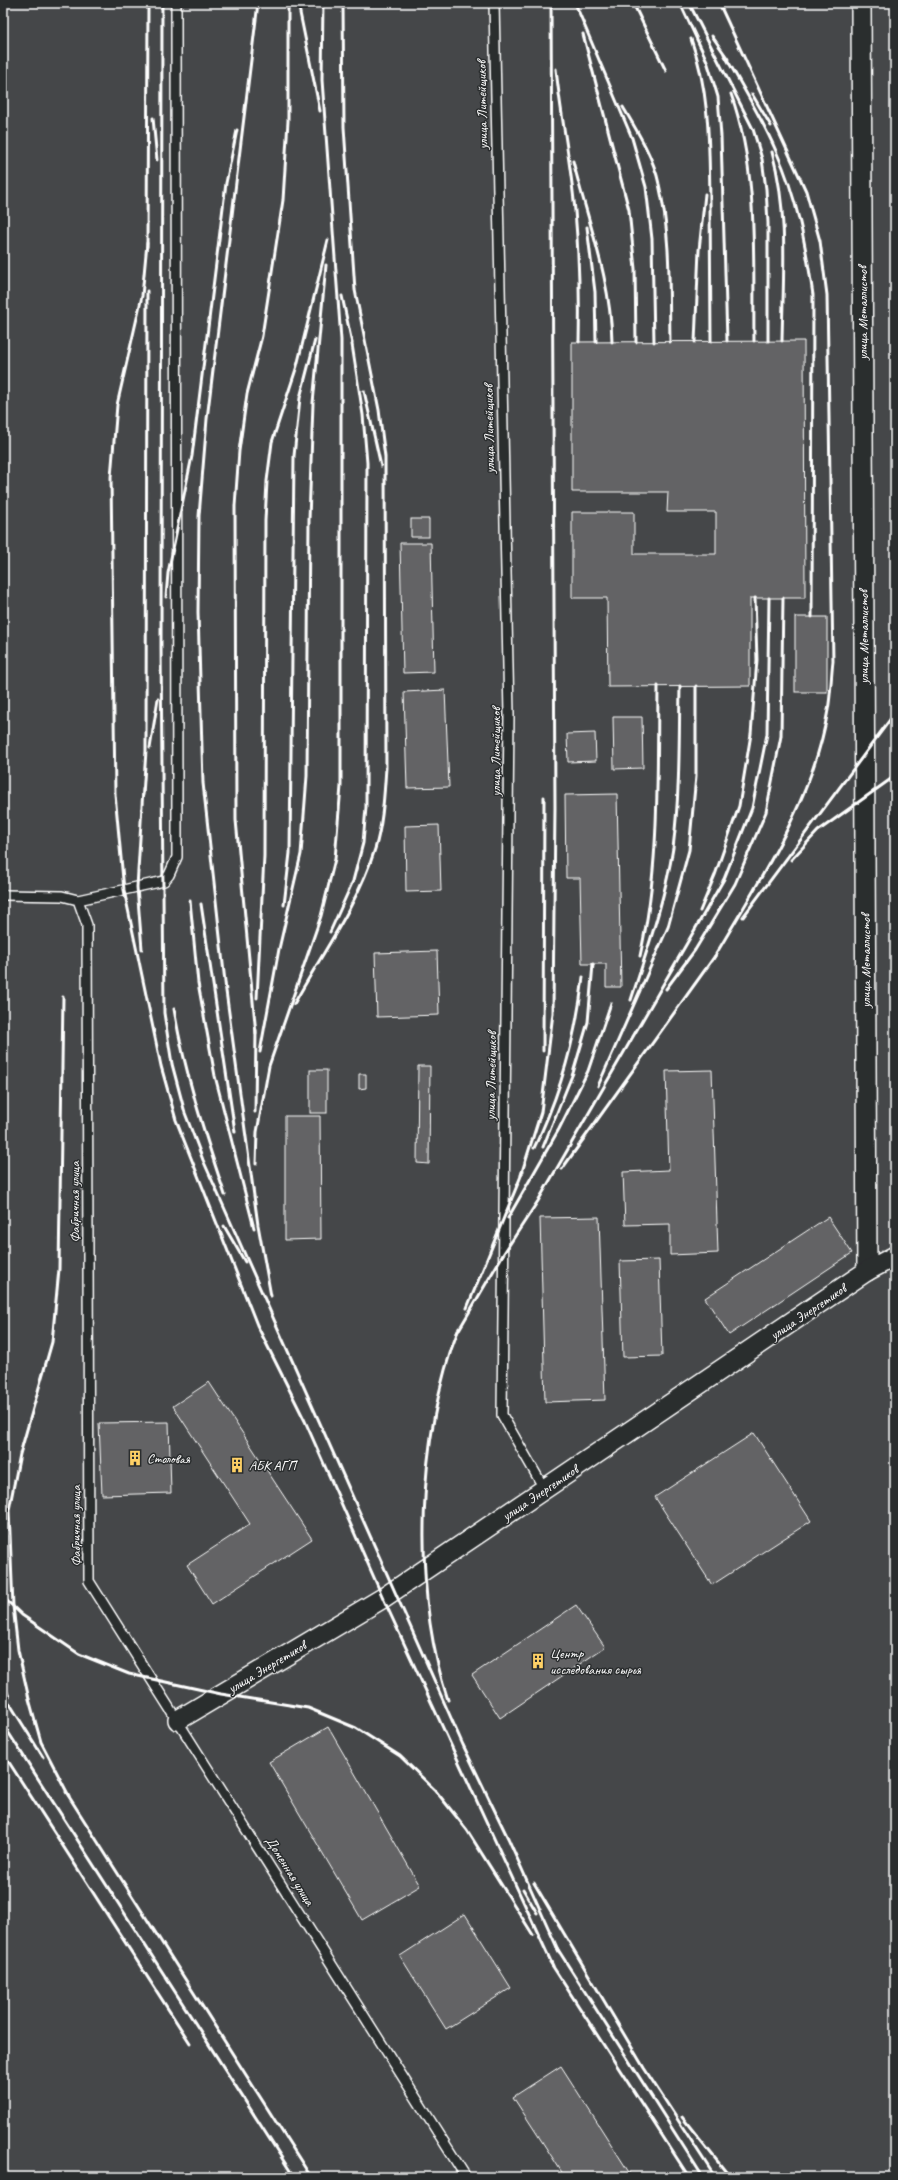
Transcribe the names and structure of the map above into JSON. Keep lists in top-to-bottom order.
{
  "streets": {
    "street": ["улица Металлистов", "улица Энергетиков"],
    "lane": ["улица Литейщиков", "Фабричная улица", "Доменная улица"]
  },
  "crossings": [
    ["улица Литейщиков", "улица Энергетиков"],
    ["улица Металлистов", "улица Энергетиков"],
    ["Фабричная улица", "Доменная улица"],
    ["улица Энергетиков", "Доменная улица"]
  ],
  "places": {
    "building": ["Столовая", "АБК АГП", "Центр исследования сырья"]
  }
}
